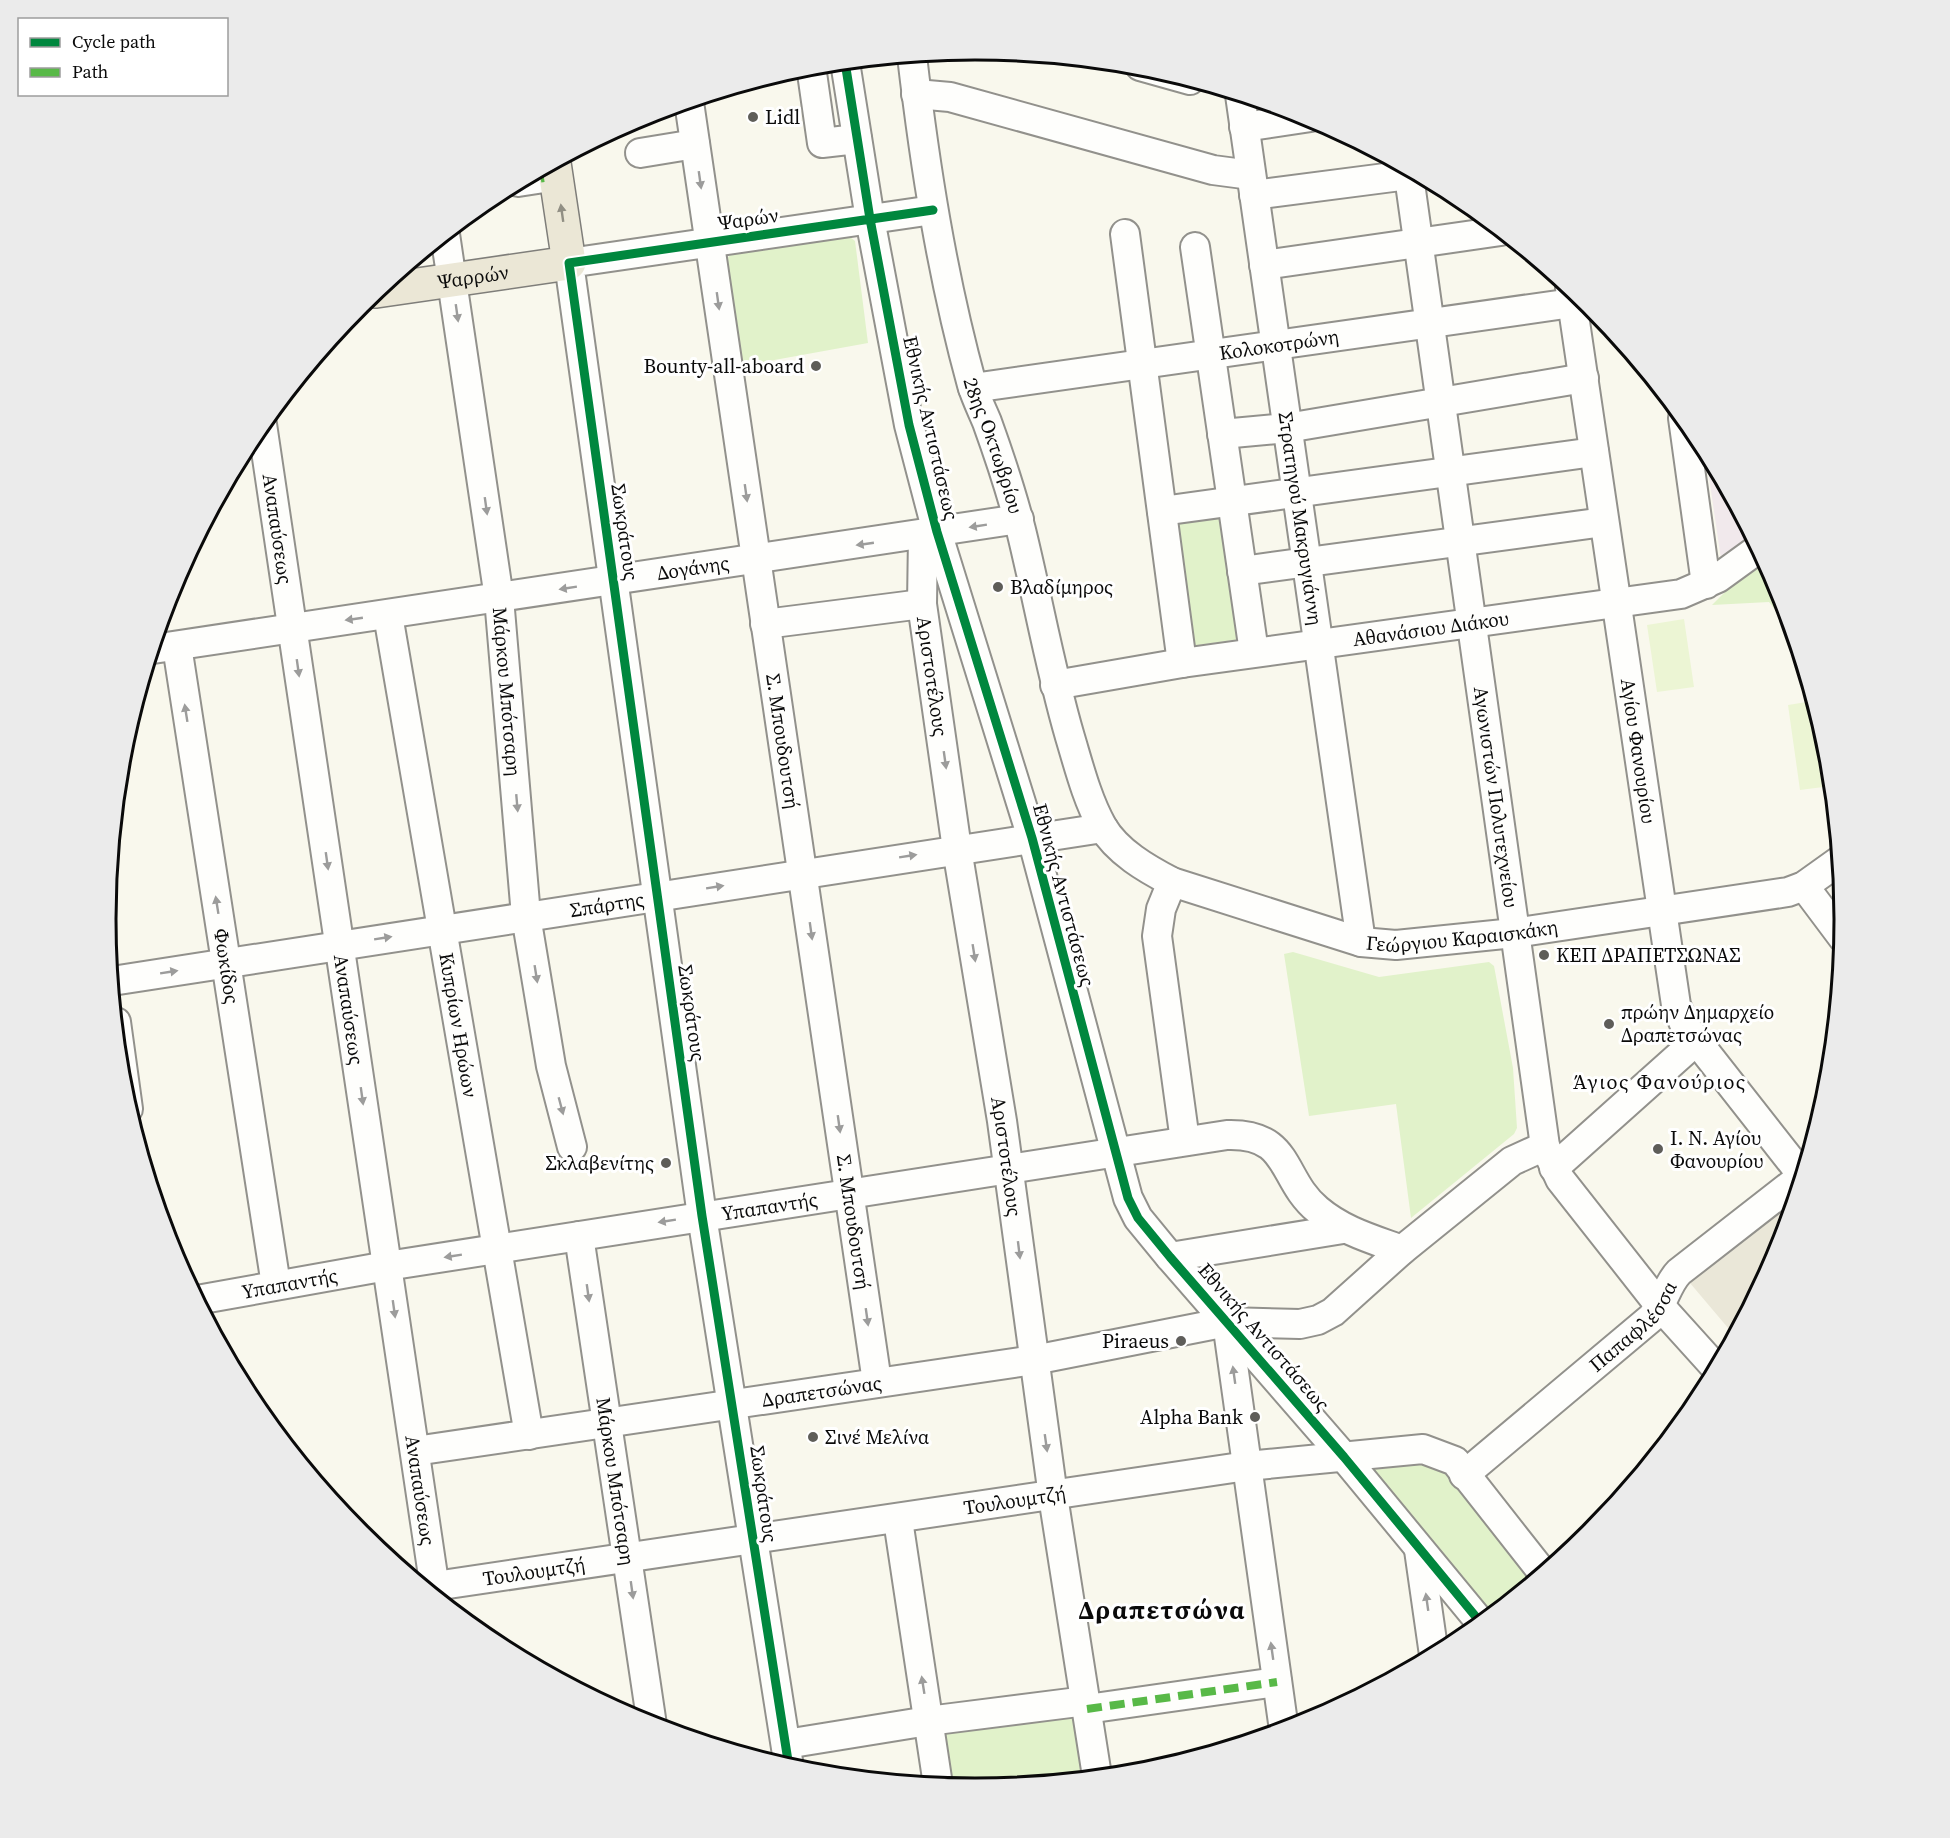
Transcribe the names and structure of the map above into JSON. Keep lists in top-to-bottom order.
{
  "streets": {
    "main road": ["Ψαρρών", "Σωκράτους"],
    "street": [
      "Ψαρών",
      "Κολοκοτρώνη",
      "Εθνικής Αντιστάσεως",
      "28ης Οκτωβρίου",
      "Στρατηγού Μακρυγιάννη",
      "Αναπαύσεως",
      "Δογάνης",
      "Αθανάσιου Διάκου",
      "Αριστοτέλους",
      "Μάρκου Μπότσαρη",
      "Σ. Μπουδουτσή",
      "Αγίου Φανουρίου",
      "Αγωνιστών Πολυτεχνείου",
      "Σπάρτης",
      "Γεώργιου Καραισκάκη",
      "Φωκίδος",
      "Κυπρίων Ηρώων",
      "Υπαπαντής",
      "Παπαφλέσσα",
      "Δραπετσώνας",
      "Τουλουμτζή"
    ]
  },
  "crossings": [
    ["Ψαρών", "Ψαρρών"],
    ["Ψαρών", "Εθνικής Αντιστάσεως"],
    ["Ψαρών", "28ης Οκτωβρίου"],
    ["Ψαρών", "Σωκράτους"],
    ["Ψαρών", "Σ. Μπουδουτσή"],
    ["Ψαρρών", "Σωκράτους"],
    ["Ψαρρών", "Μάρκου Μπότσαρη"],
    ["Κολοκοτρώνη", "28ης Οκτωβρίου"],
    ["Κολοκοτρώνη", "Στρατηγού Μακρυγιάννη"],
    ["Κολοκοτρώνη", "Αγωνιστών Πολυτεχνείου"],
    ["Εθνικής Αντιστάσεως", "Δογάνης"],
    ["Εθνικής Αντιστάσεως", "Αριστοτέλους"],
    ["Εθνικής Αντιστάσεως", "Σπάρτης"],
    ["Εθνικής Αντιστάσεως", "Υπαπαντής"],
    ["Εθνικής Αντιστάσεως", "Δραπετσώνας"],
    ["Εθνικής Αντιστάσεως", "Τουλουμτζή"],
    ["28ης Οκτωβρίου", "Δογάνης"],
    ["28ης Οκτωβρίου", "Αθανάσιου Διάκου"],
    ["28ης Οκτωβρίου", "Σπάρτης"],
    ["28ης Οκτωβρίου", "Γεώργιου Καραισκάκη"],
    ["Στρατηγού Μακρυγιάννη", "Αθανάσιου Διάκου"],
    ["Στρατηγού Μακρυγιάννη", "Γεώργιου Καραισκάκη"],
    ["Αναπαύσεως", "Δογάνης"],
    ["Αναπαύσεως", "Σπάρτης"],
    ["Αναπαύσεως", "Υπαπαντής"],
    ["Αναπαύσεως", "Δραπετσώνας"],
    ["Σωκράτους", "Δογάνης"],
    ["Σωκράτους", "Σπάρτης"],
    ["Σωκράτους", "Υπαπαντής"],
    ["Σωκράτους", "Δραπετσώνας"],
    ["Σωκράτους", "Τουλουμτζή"],
    ["Δογάνης", "Αριστοτέλους"],
    ["Δογάνης", "Μάρκου Μπότσαρη"],
    ["Δογάνης", "Σ. Μπουδουτσή"],
    ["Δογάνης", "Φωκίδος"],
    ["Δογάνης", "Κυπρίων Ηρώων"],
    ["Αθανάσιου Διάκου", "Αγίου Φανουρίου"],
    ["Αθανάσιου Διάκου", "Αγωνιστών Πολυτεχνείου"],
    ["Αριστοτέλους", "Σπάρτης"],
    ["Αριστοτέλους", "Υπαπαντής"],
    ["Αριστοτέλους", "Δραπετσώνας"],
    ["Αριστοτέλους", "Τουλουμτζή"],
    ["Μάρκου Μπότσαρη", "Σπάρτης"],
    ["Μάρκου Μπότσαρη", "Υπαπαντής"],
    ["Μάρκου Μπότσαρη", "Δραπετσώνας"],
    ["Μάρκου Μπότσαρη", "Τουλουμτζή"],
    ["Σ. Μπουδουτσή", "Σπάρτης"],
    ["Σ. Μπουδουτσή", "Υπαπαντής"],
    ["Σ. Μπουδουτσή", "Δραπετσώνας"],
    ["Αγίου Φανουρίου", "Γεώργιου Καραισκάκη"],
    ["Αγίου Φανουρίου", "Δραπετσώνας"],
    ["Αγωνιστών Πολυτεχνείου", "Γεώργιου Καραισκάκη"],
    ["Αγωνιστών Πολυτεχνείου", "Παπαφλέσσα"],
    ["Αγωνιστών Πολυτεχνείου", "Δραπετσώνας"],
    ["Σπάρτης", "Γεώργιου Καραισκάκη"],
    ["Σπάρτης", "Φωκίδος"],
    ["Σπάρτης", "Κυπρίων Ηρώων"],
    ["Φωκίδος", "Υπαπαντής"],
    ["Κυπρίων Ηρώων", "Υπαπαντής"],
    ["Κυπρίων Ηρώων", "Δραπετσώνας"],
    ["Παπαφλέσσα", "Τουλουμτζή"]
  ],
  "one_way": [
    "Αναπαύσεως",
    "Μάρκου Μπότσαρη",
    "Σ. Μπουδουτσή",
    "Φωκίδος"
  ],
  "districts": ["Άγιος Φανούριος", "Δραπετσώνα"],
  "places": [
    "Lidl",
    "Bounty-all-aboard",
    "Βλαδίμηρος",
    "ΚΕΠ ΔΡΑΠΕΤΣΩΝΑΣ",
    "πρώην Δημαρχείο Δραπετσώνας",
    "Ι. Ν. Αγίου Φανουρίου",
    "Σκλαβενίτης",
    "Piraeus",
    "Alpha Bank",
    "Σινέ Μελίνα"
  ],
  "legend": ["Cycle path", "Path"]
}
